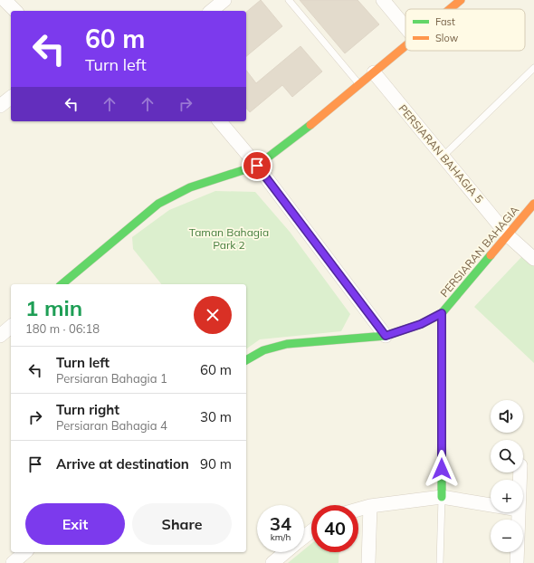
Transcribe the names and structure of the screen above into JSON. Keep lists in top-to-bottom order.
{
  "streets": {
    "street": ["PERSIARAN BAHAGIA 5", "PERSIARAN BAHAGIA"]
  },
  "crossings": [
    ["PERSIARAN BAHAGIA 5", "PERSIARAN BAHAGIA"]
  ],
  "parks": ["Taman Bahagia Park 2"],
  "legend": ["Fast", "Slow"],
  "page": {
    "turn": ["60 m", "Turn left"],
    "heading": ["1 min", "180 m · 06:18"],
    "list": [
      {
        "name": "Turn left",
        "note": "Persiaran Bahagia 1",
        "value": "60 m"
      },
      {
        "name": "Turn right",
        "note": "Persiaran Bahagia 4",
        "value": "30 m"
      },
      {
        "name": "Arrive at destination",
        "value": "90 m"
      }
    ],
    "map_buttons": ["+", "−"],
    "buttons": ["Exit", "Share"],
    "speed": "34 km/h",
    "limit": "40"
  }
}
